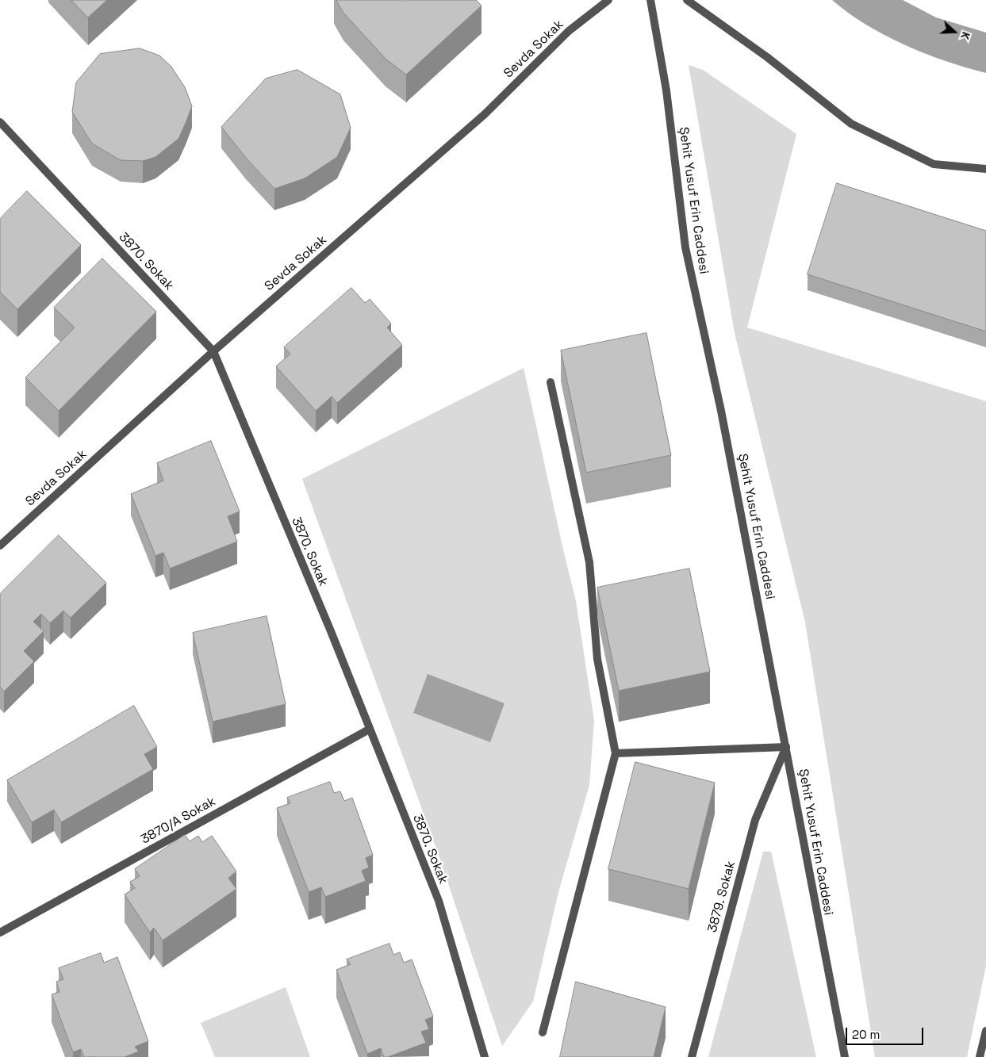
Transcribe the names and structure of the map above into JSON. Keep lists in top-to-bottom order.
{
  "streets": {
    "street": [
      "Sevda Sokak",
      "Şehit Yusuf Erin Caddesi",
      "3870. Sokak",
      "3870/A Sokak",
      "3879. Sokak"
    ]
  },
  "crossings": [
    ["Sevda Sokak", "3870. Sokak"],
    ["Şehit Yusuf Erin Caddesi", "3879. Sokak"],
    ["3870. Sokak", "3870/A Sokak"]
  ],
  "scale_bar": "20 m",
  "north": "right"
}
